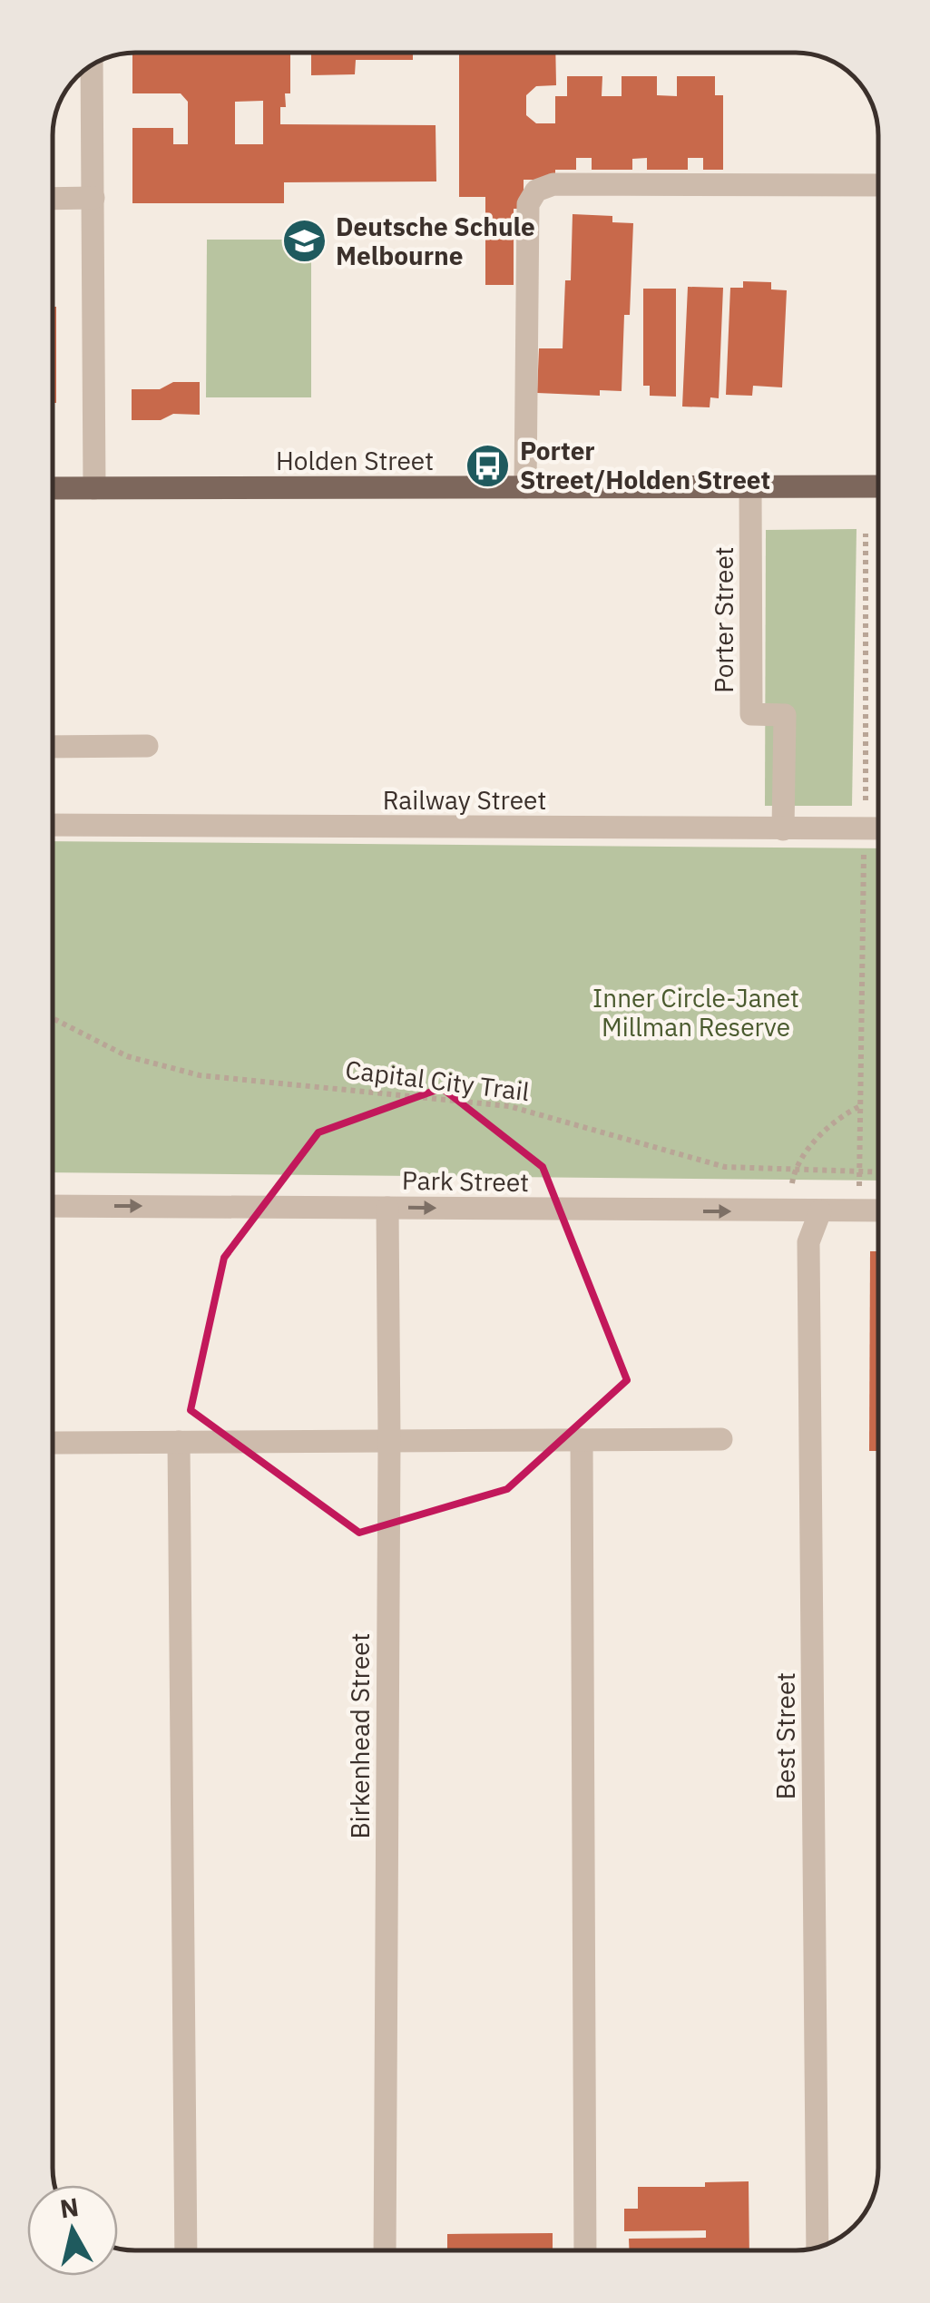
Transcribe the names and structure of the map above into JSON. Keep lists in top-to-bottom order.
{
  "streets": {
    "main road": ["Holden Street"],
    "street": [
      "Porter Street",
      "Railway Street",
      "Park Street",
      "Birkenhead Street",
      "Best Street"
    ],
    "path": ["Capital City Trail"]
  },
  "crossings": [
    ["Holden Street", "Porter Street"],
    ["Porter Street", "Railway Street"],
    ["Park Street", "Birkenhead Street"],
    ["Park Street", "Best Street"]
  ],
  "one_way": ["Park Street"],
  "parks": ["Inner Circle-Janet Millman Reserve"],
  "places": {
    "school or university": ["Deutsche Schule Melbourne"],
    "bus stop": ["Porter Street/Holden Street"]
  },
  "north": "top"
}
